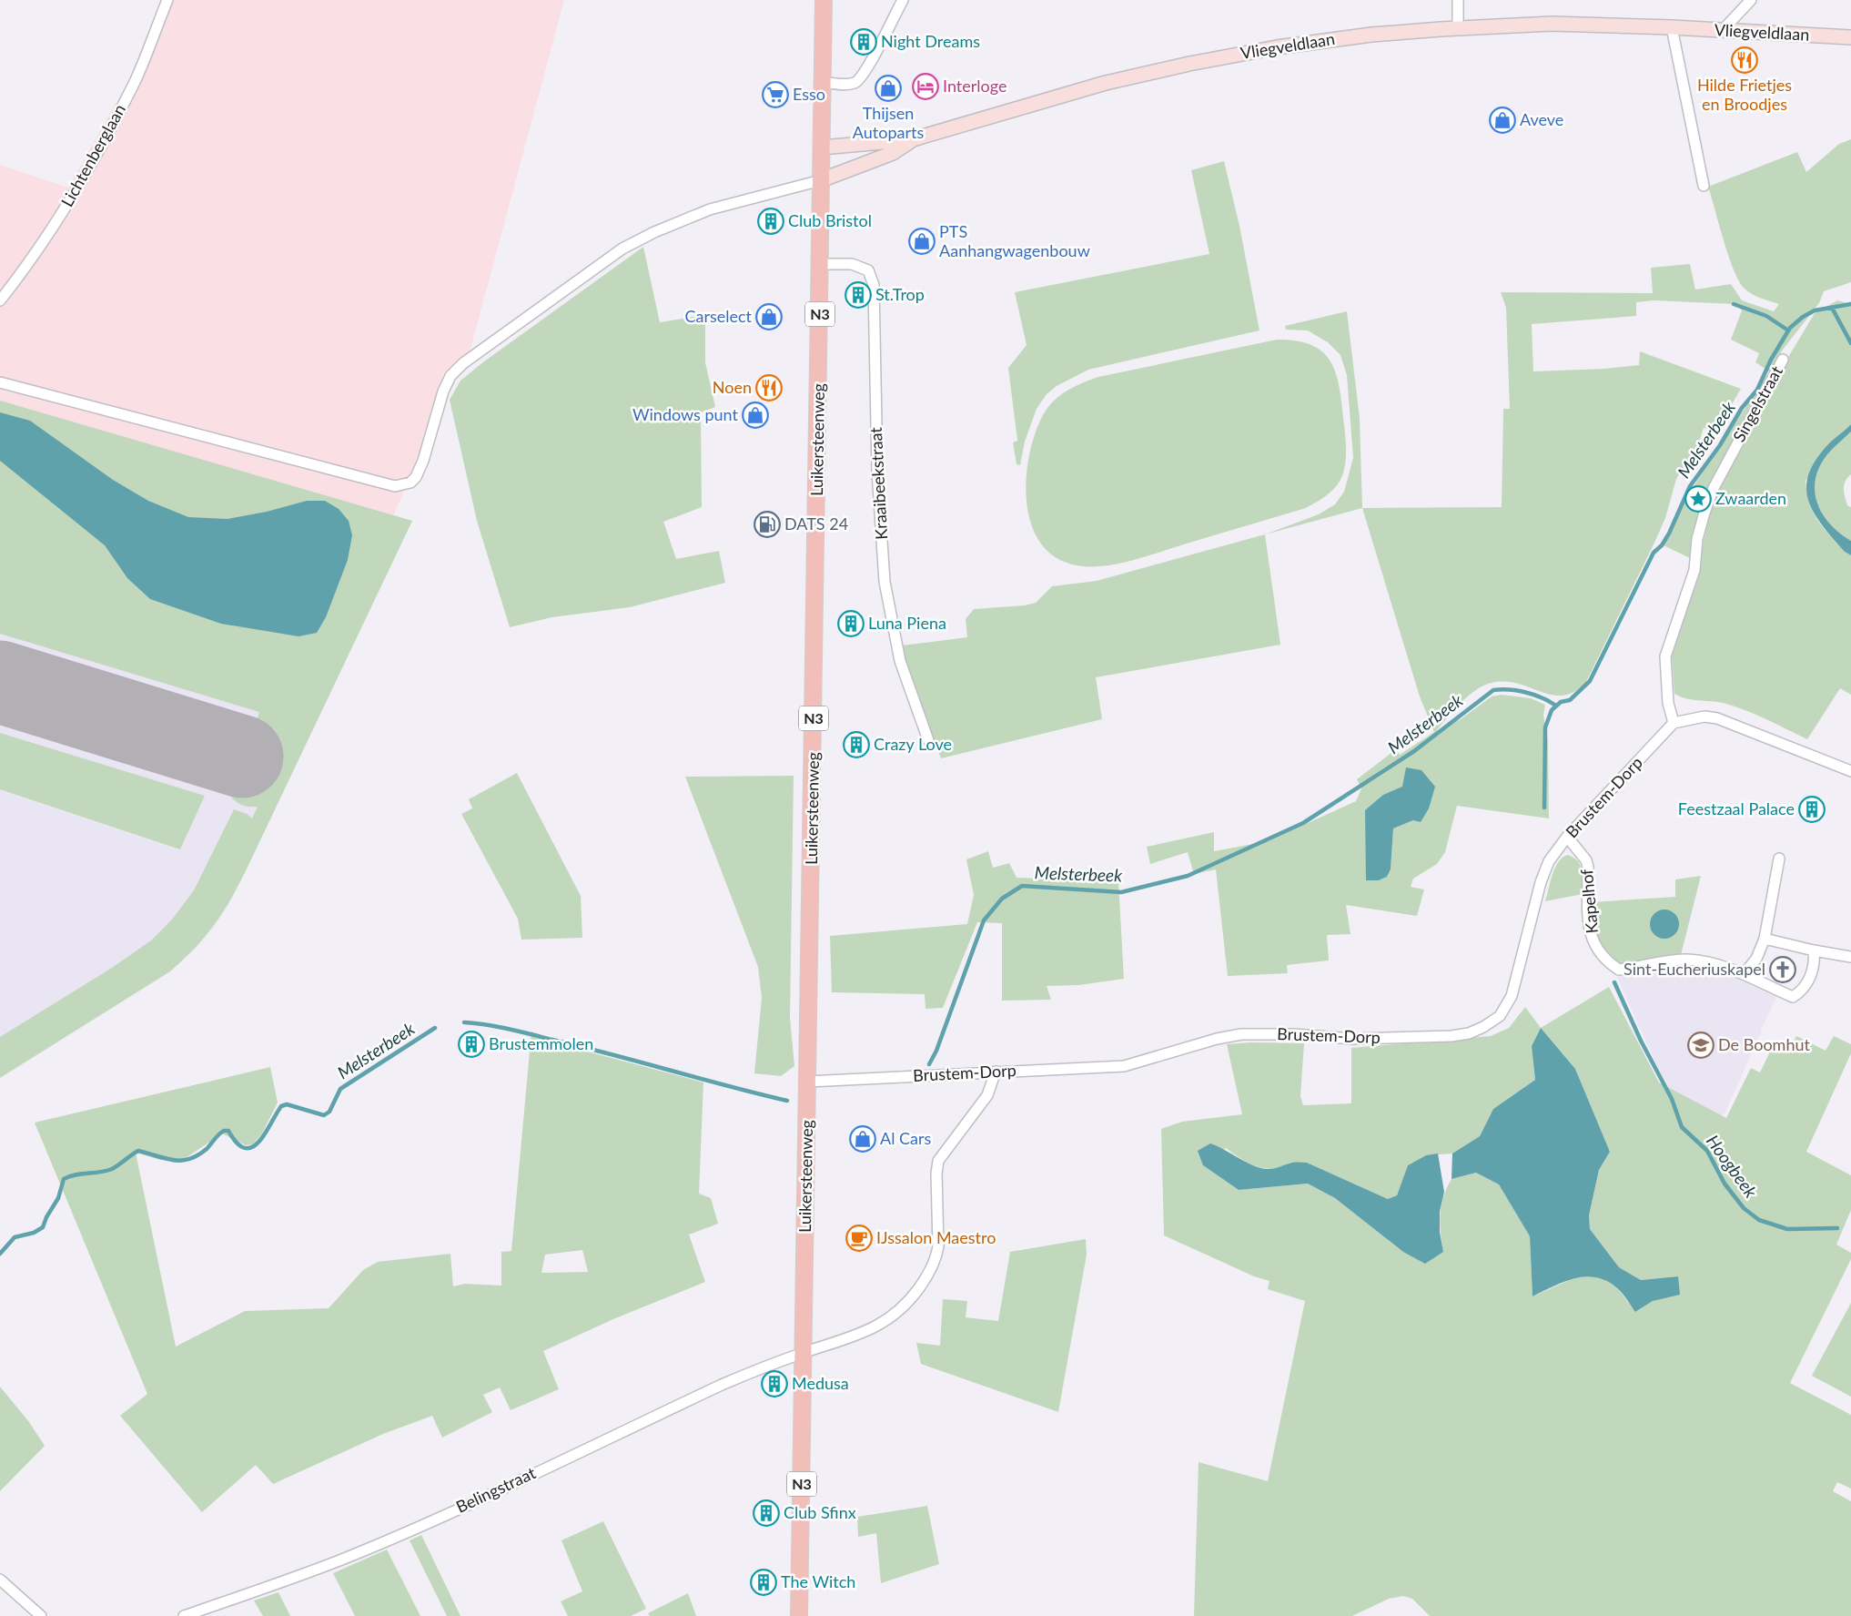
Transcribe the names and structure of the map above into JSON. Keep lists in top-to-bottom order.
{
  "streets": {
    "main road": ["Vliegveldlaan", "N3", "Luikersteenweg"],
    "street": [
      "Lichtenberglaan",
      "Singelstraat",
      "Kraaibeekstraat",
      "Brustem-Dorp",
      "Kapelhof",
      "Belingstraat"
    ]
  },
  "crossings": [
    ["Vliegveldlaan", "Luikersteenweg"],
    ["Singelstraat", "Brustem-Dorp"],
    ["Luikersteenweg", "Kraaibeekstraat"],
    ["Luikersteenweg", "Brustem-Dorp"],
    ["Luikersteenweg", "Belingstraat"],
    ["Brustem-Dorp", "Kapelhof"],
    ["Brustem-Dorp", "Belingstraat"]
  ],
  "water": ["Melsterbeek", "Hoogbeek"],
  "places": {
    "building": [
      "Night Dreams",
      "Club Bristol",
      "St.Trop",
      "Luna Piena",
      "Crazy Love",
      "Feestzaal Palace",
      "Brustemmolen",
      "Medusa",
      "Club Sfinx",
      "The Witch"
    ],
    "restaurant": ["Hilde Frietjes en Broodjes", "Noen"],
    "hotel": ["Interloge"],
    "shop": [
      "Thijsen Autoparts",
      "Aveve",
      "PTS Aanhangwagenbouw",
      "Carselect",
      "Windows punt",
      "Al Cars"
    ],
    "supermarket": ["Esso"],
    "place": ["Zwaarden"],
    "fuel station": ["DATS 24"],
    "church": ["Sint-Eucheriuskapel"],
    "school or university": ["De Boomhut"],
    "cafe": ["IJssalon Maestro"]
  }
}
